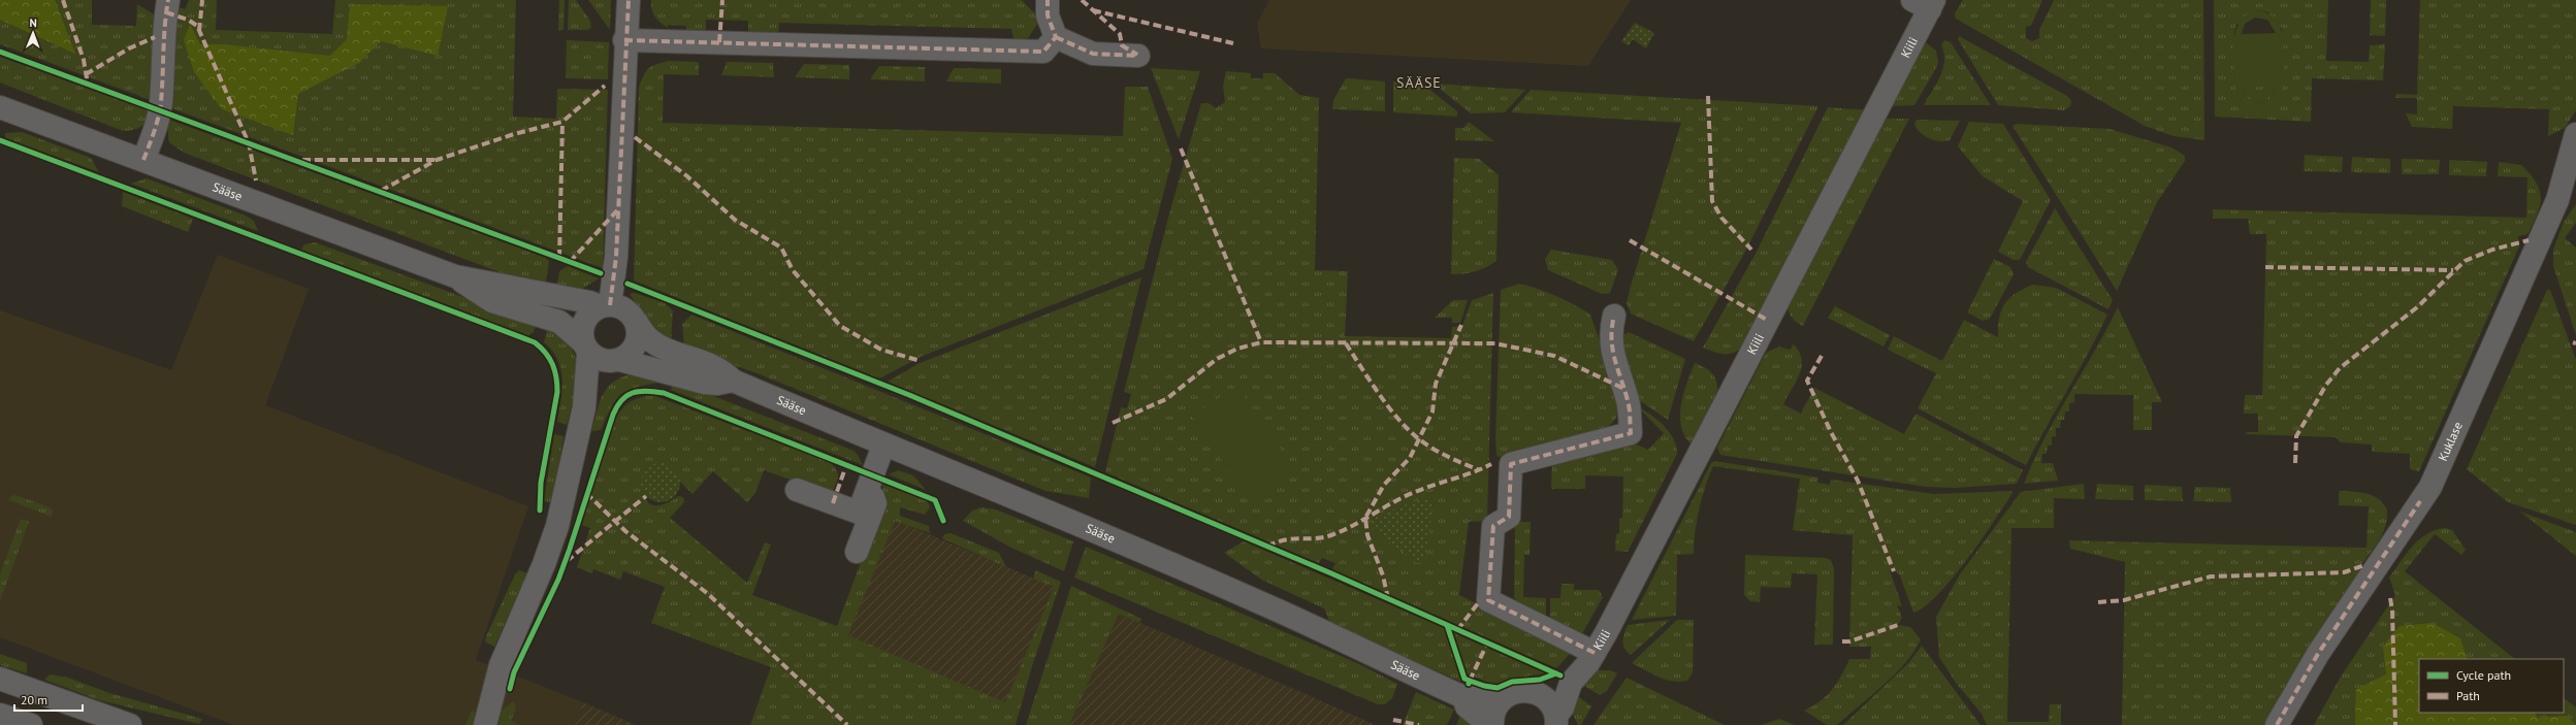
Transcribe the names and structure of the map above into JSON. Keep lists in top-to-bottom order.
{
  "streets": {
    "street": ["Kiili", "Sääse", "Kuklase"]
  },
  "districts": ["SÄÄSE"],
  "legend": ["Cycle path", "Path"],
  "scale_bar": "20 m",
  "north": "top"
}
